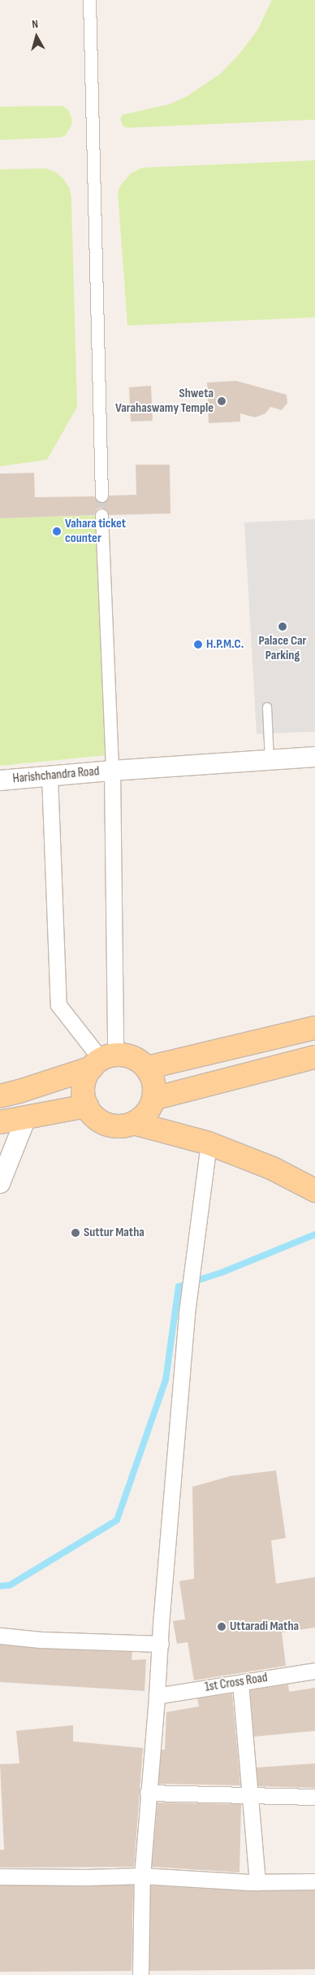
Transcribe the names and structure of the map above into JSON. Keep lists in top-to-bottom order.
{
  "streets": {
    "street": ["Harishchandra Road", "1st Cross Road"]
  },
  "places": [
    "Shweta Varahaswamy Temple",
    "Vahara ticket counter",
    "Palace Car Parking",
    "H.P.M.C.",
    "Suttur Matha",
    "Uttaradi Matha"
  ],
  "north": "top"
}
